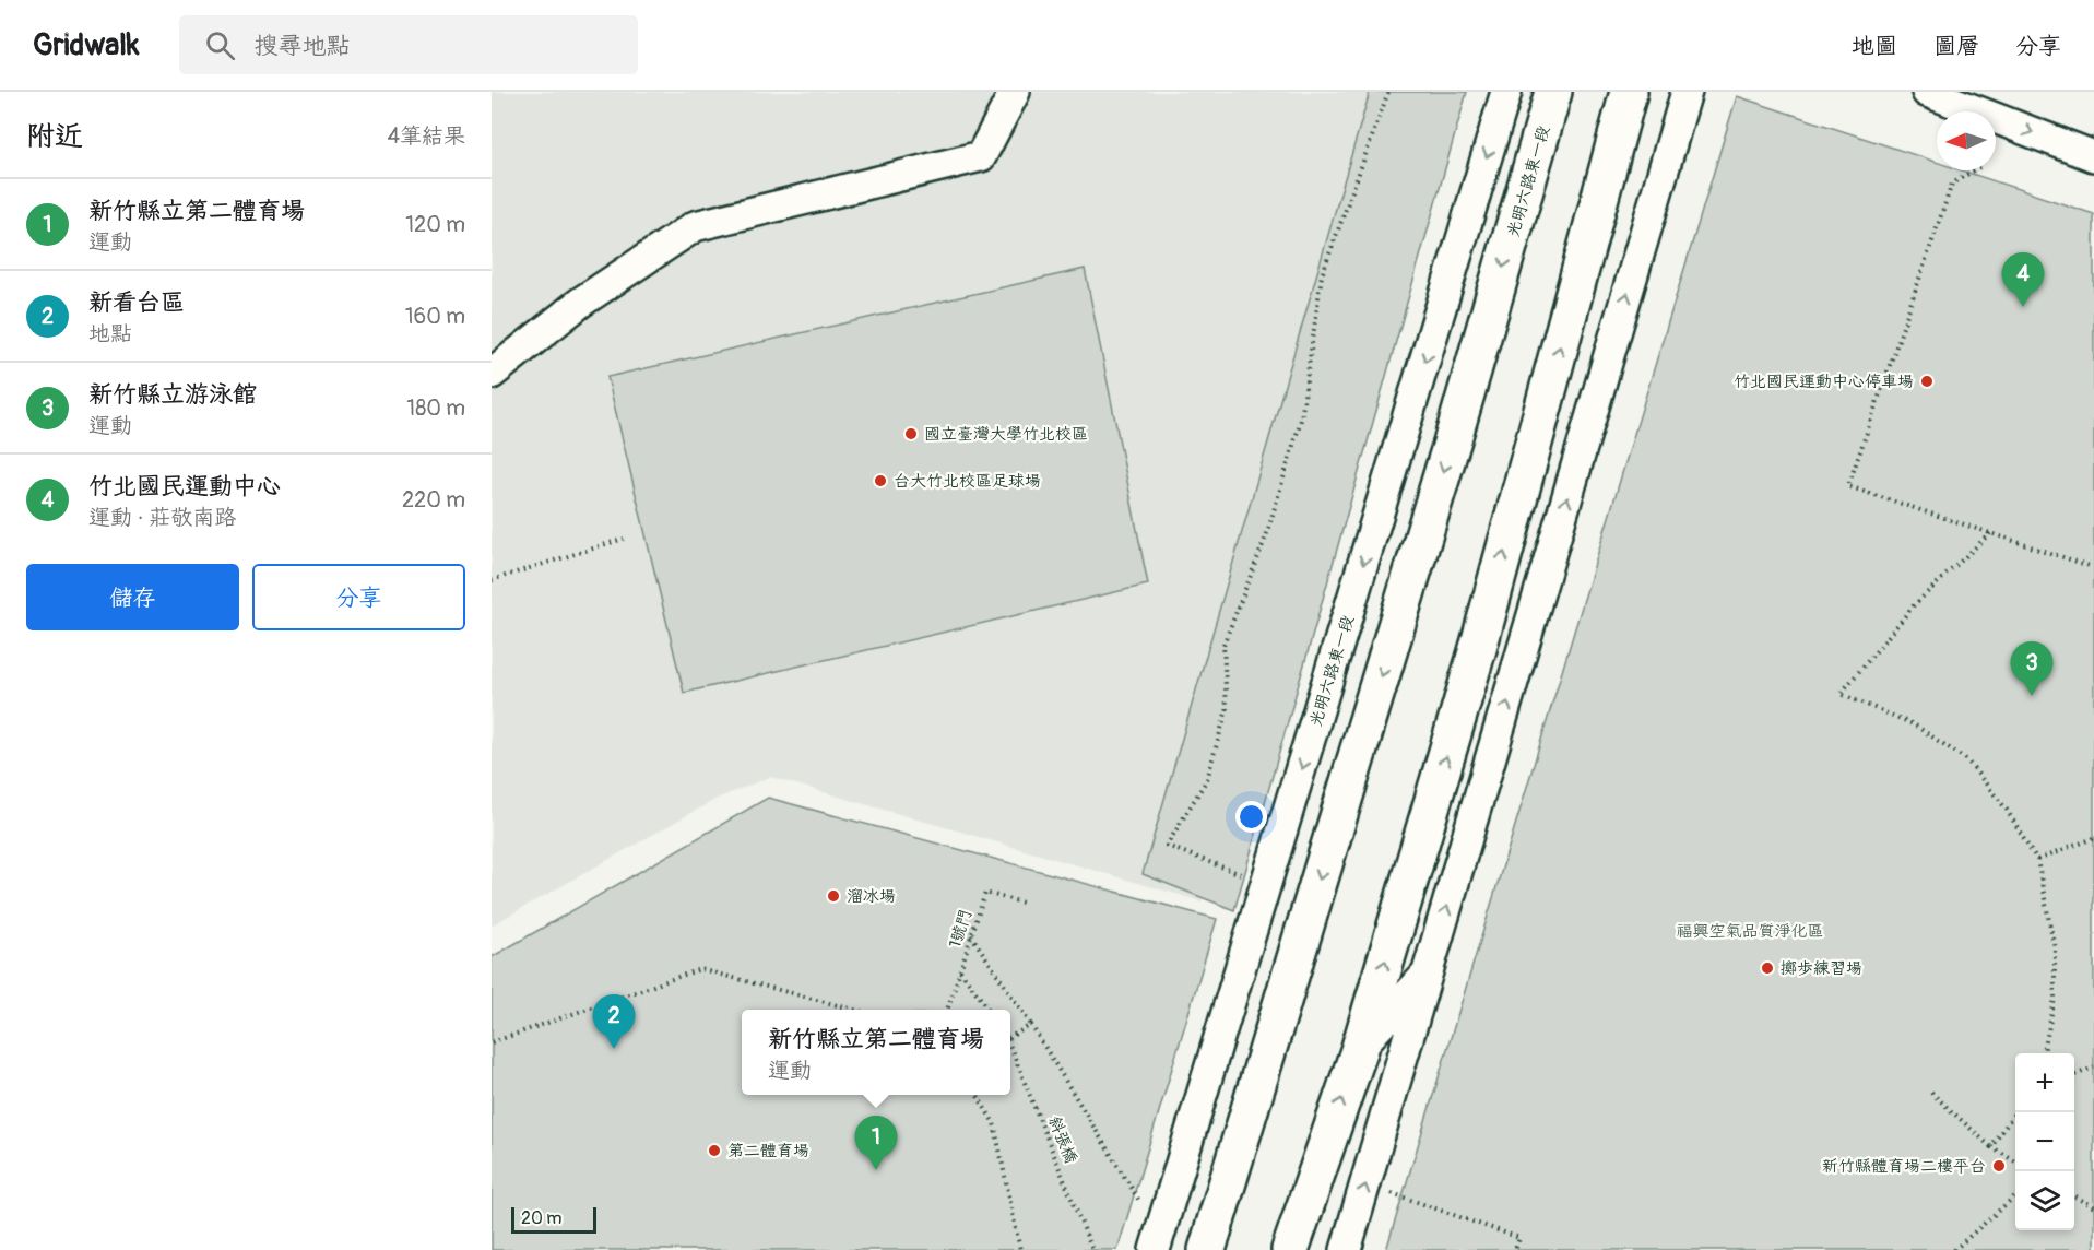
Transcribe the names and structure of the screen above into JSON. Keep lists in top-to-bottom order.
{
  "streets": {
    "main road": ["光明六路東一段"],
    "path": ["1號門", "斜張橋"]
  },
  "parks": ["福興空氣品質淨化區"],
  "places": [
    "竹北國民運動中心停車場",
    "國立臺灣大學竹北校區",
    "台大竹北校區足球場",
    "溜冰場",
    "擲歩練習場",
    "第二體育場",
    "新竹縣體育場二樓平台"
  ],
  "scale_bar": "20 m",
  "north": "left",
  "page": {
    "header": "Gridwalk",
    "search": "搜尋地點",
    "nav": ["地圖", "圖層", "分享"],
    "heading": ["附近", "4筆結果"],
    "list": [
      {
        "mark": "1",
        "name": "新竹縣立第二體育場",
        "note": "運動",
        "value": "120 m"
      },
      {
        "mark": "2",
        "name": "新看台區",
        "note": "地點",
        "value": "160 m"
      },
      {
        "mark": "3",
        "name": "新竹縣立游泳館",
        "note": "運動",
        "value": "180 m"
      },
      {
        "mark": "4",
        "name": "竹北國民運動中心",
        "note": "運動 · 莊敬南路",
        "value": "220 m"
      }
    ],
    "pins": [
      "4",
      "3",
      "2",
      "1"
    ],
    "buttons": ["儲存", "分享"],
    "popup": ["新竹縣立第二體育場", "運動"],
    "map_buttons": ["+", "−"],
    "scale": "20 m"
  }
}
